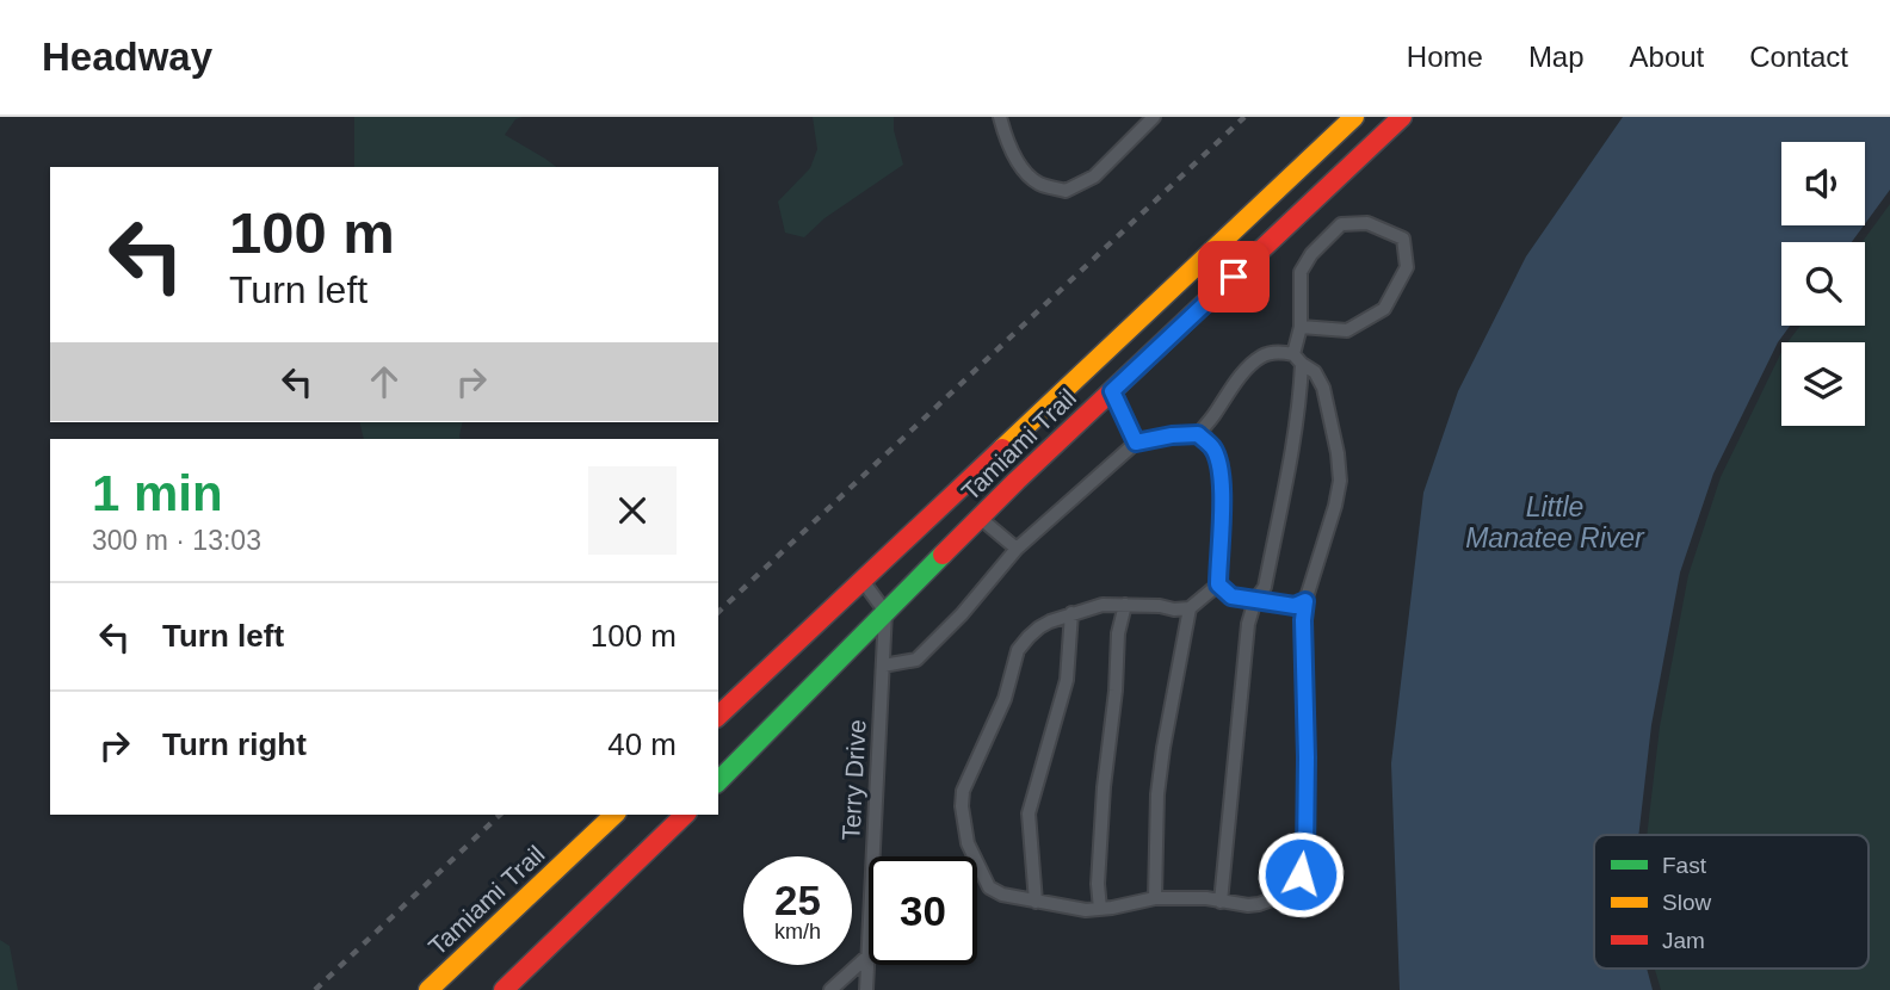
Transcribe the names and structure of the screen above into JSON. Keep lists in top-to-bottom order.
{
  "streets": {
    "main road": ["Tamiami Trail"],
    "street": ["Terry Drive"]
  },
  "crossings": [
    ["Tamiami Trail", "Terry Drive"]
  ],
  "water": ["Little Manatee River"],
  "legend": ["Fast", "Slow", "Jam"],
  "page": {
    "header": "Headway",
    "nav": [
      "Home",
      "Map",
      "About",
      "Contact"
    ],
    "turn": ["100 m", "Turn left"],
    "heading": ["1 min", "300 m · 13:03"],
    "list": [
      {
        "name": "Turn left",
        "value": "100 m"
      },
      {
        "name": "Turn right",
        "value": "40 m"
      }
    ],
    "speed": "25 km/h",
    "limit": "30"
  }
}
